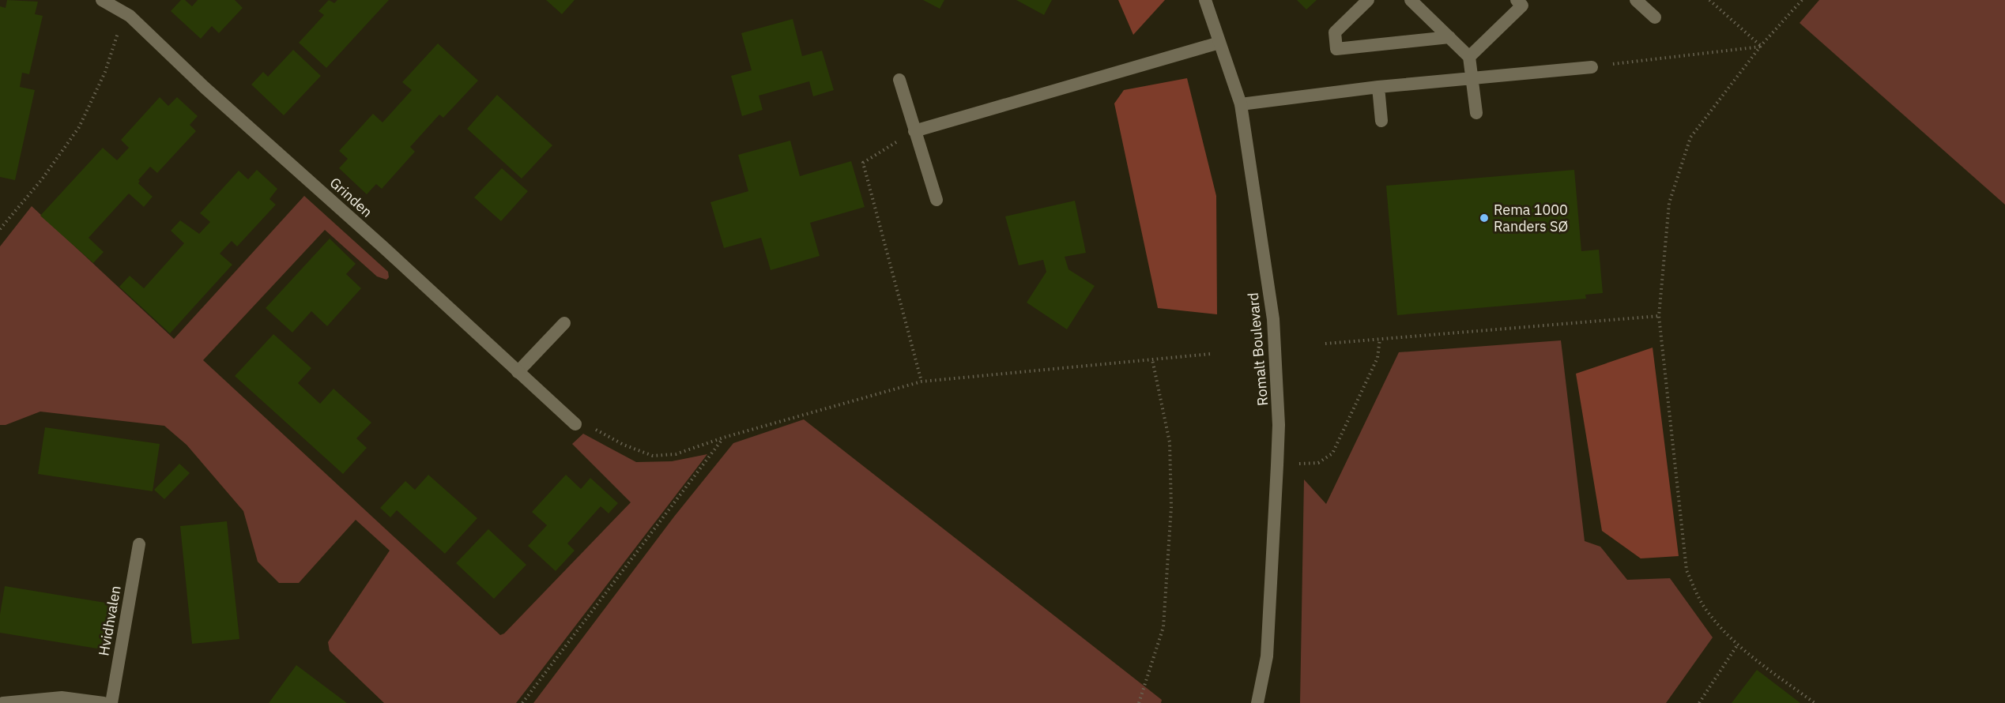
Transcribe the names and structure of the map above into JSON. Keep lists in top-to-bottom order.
{
  "streets": {
    "street": ["Grinden", "Romalt Boulevard", "Hvidhvalen"]
  },
  "places": ["Rema 1000 Randers SØ"]
}
